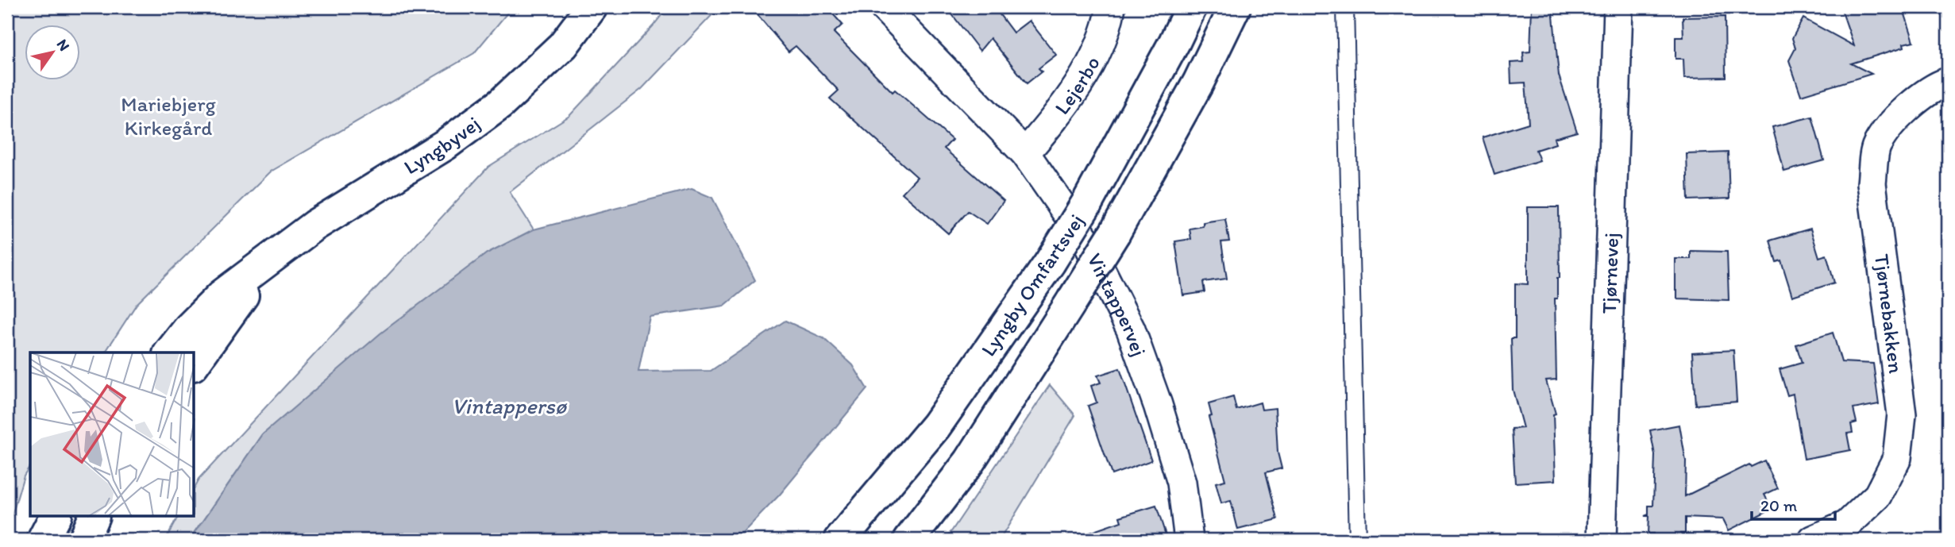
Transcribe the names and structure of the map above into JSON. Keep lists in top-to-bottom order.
{
  "streets": {
    "main road": ["Lyngbyvej", "Lyngby Omfartsvej"],
    "street": [
      "Lejerbo",
      "Tjørnevej",
      "Vintappervej",
      "Tjørnebakken"
    ]
  },
  "crossings": [
    ["Lejerbo", "Vintappervej"]
  ],
  "water": ["Vintappersø"],
  "parks": ["Mariebjerg Kirkegård"],
  "scale_bar": "20 m",
  "north": "top right"
}
